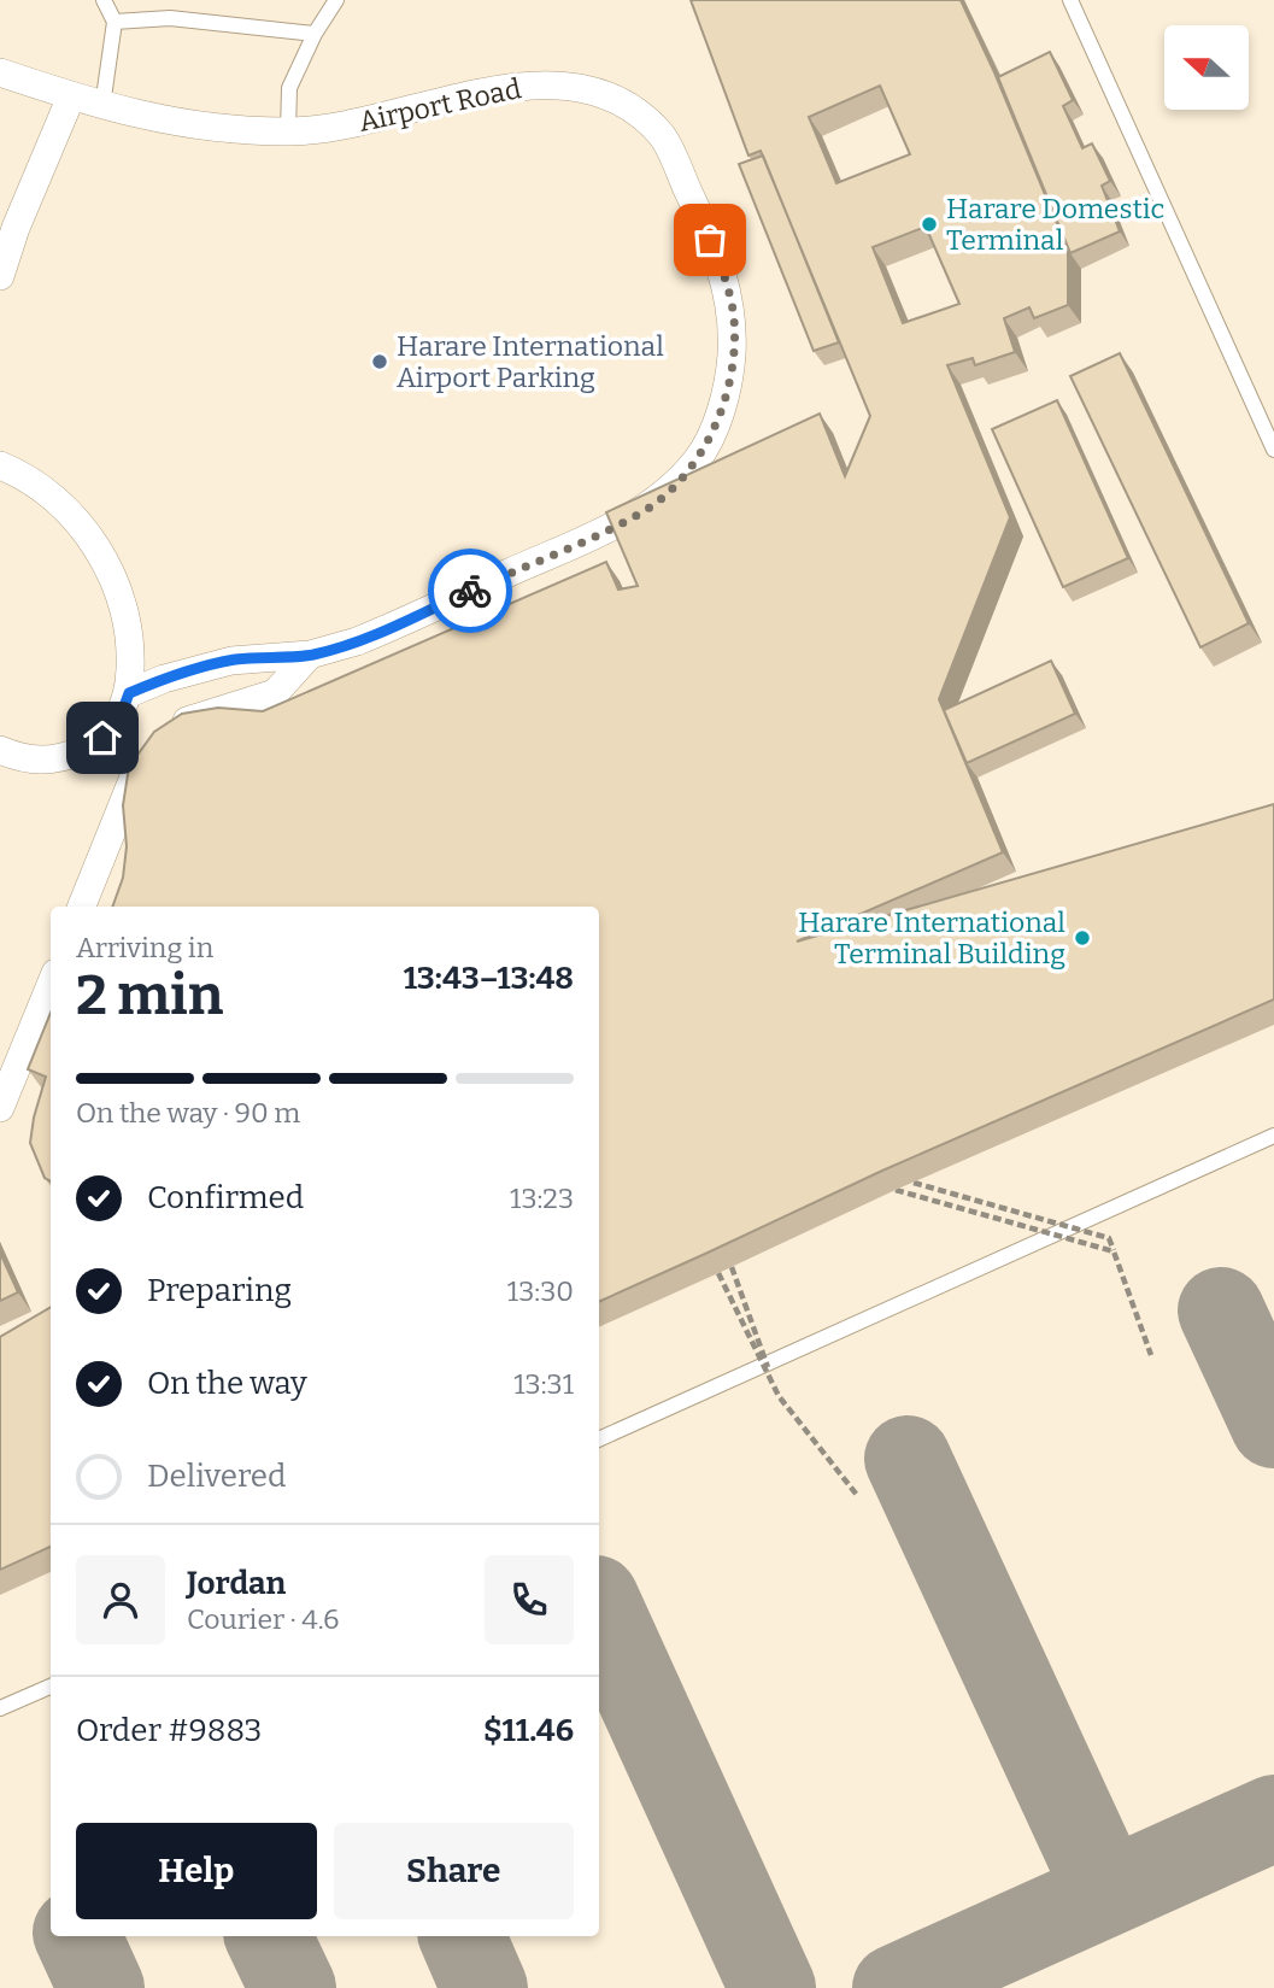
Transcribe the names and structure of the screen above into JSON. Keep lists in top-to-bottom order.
{
  "streets": {
    "street": ["Airport Road"]
  },
  "places": ["Harare Domestic Terminal", "Harare International Airport Parking", "Harare International Terminal Building"],
  "north": "left",
  "page": {
    "heading": ["2 min", "Arriving in", "13:43–13:48"],
    "panel": [
      "Jordan",
      "Courier · 4.6",
      "Order #9883",
      "$11.46"
    ],
    "bar": "On the way · 90 m",
    "list": [
      ["Confirmed", "13:23"],
      ["Preparing", "13:30"],
      ["On the way", "13:31"],
      "Delivered"
    ],
    "buttons": ["Help", "Share"]
  }
}
